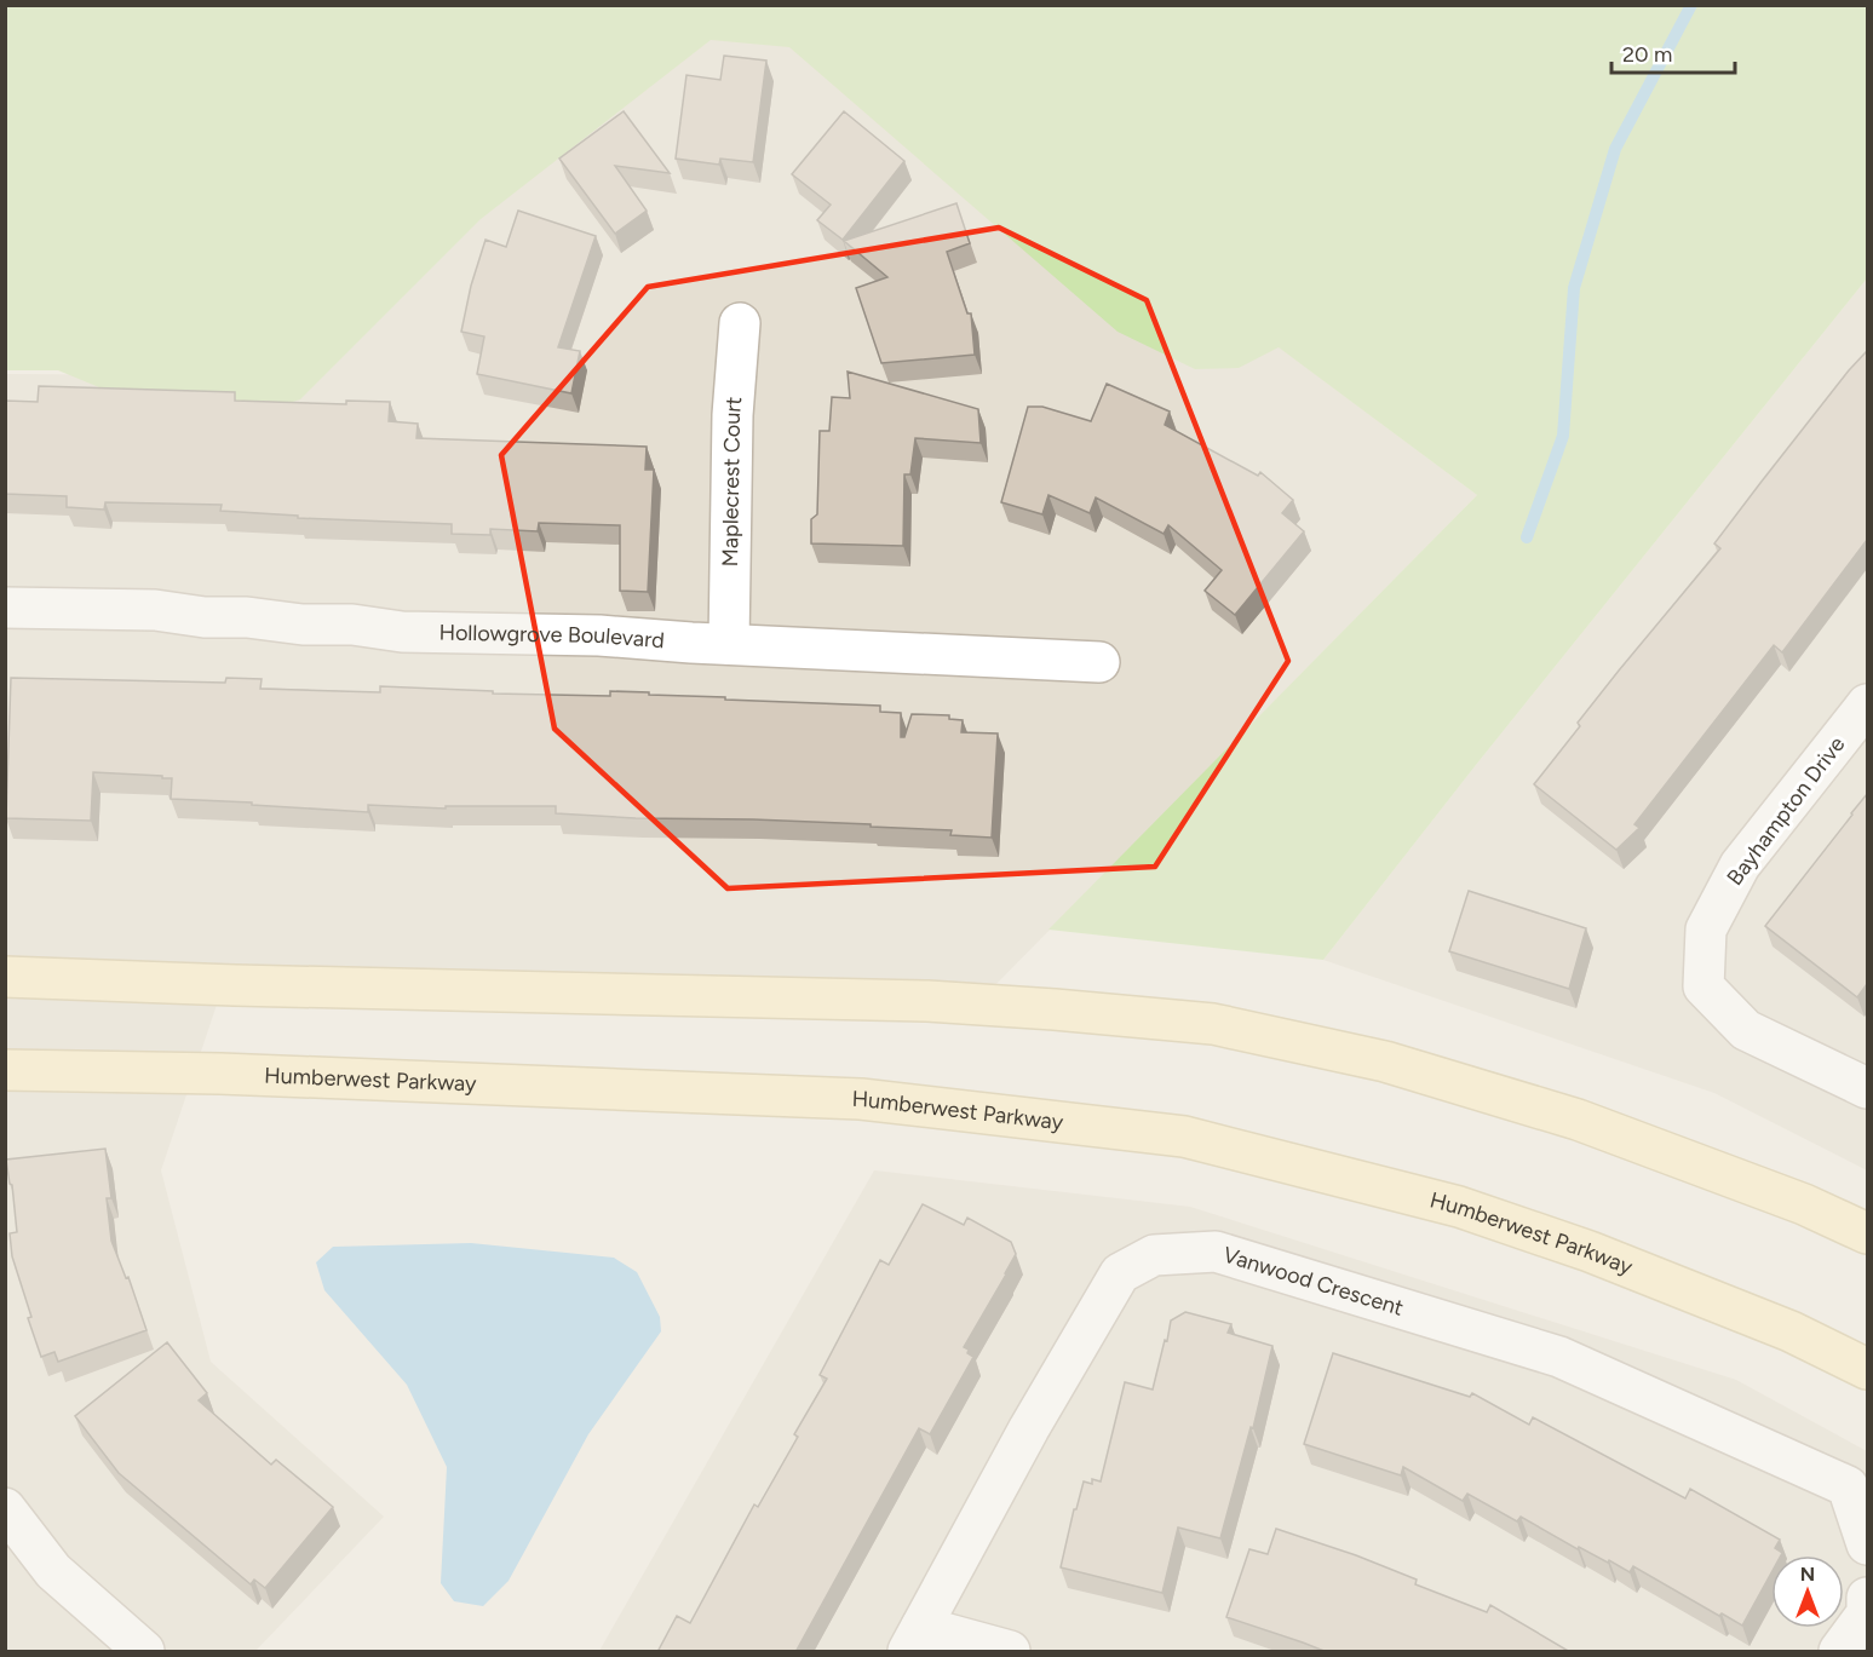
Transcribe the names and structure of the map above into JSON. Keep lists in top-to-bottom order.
{
  "streets": {
    "main road": ["Humberwest Parkway"],
    "street": [
      "Maplecrest Court",
      "Hollowgrove Boulevard",
      "Bayhampton Drive",
      "Vanwood Crescent"
    ]
  },
  "crossings": [
    ["Maplecrest Court", "Hollowgrove Boulevard"]
  ],
  "scale_bar": "20 m",
  "north": "top"
}
